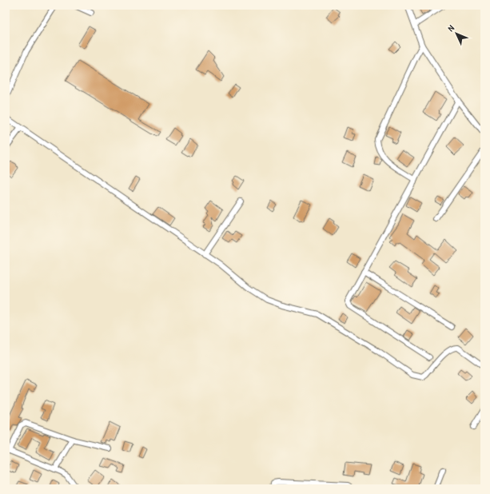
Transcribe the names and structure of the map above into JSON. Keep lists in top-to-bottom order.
{
  "north": "top left"
}
